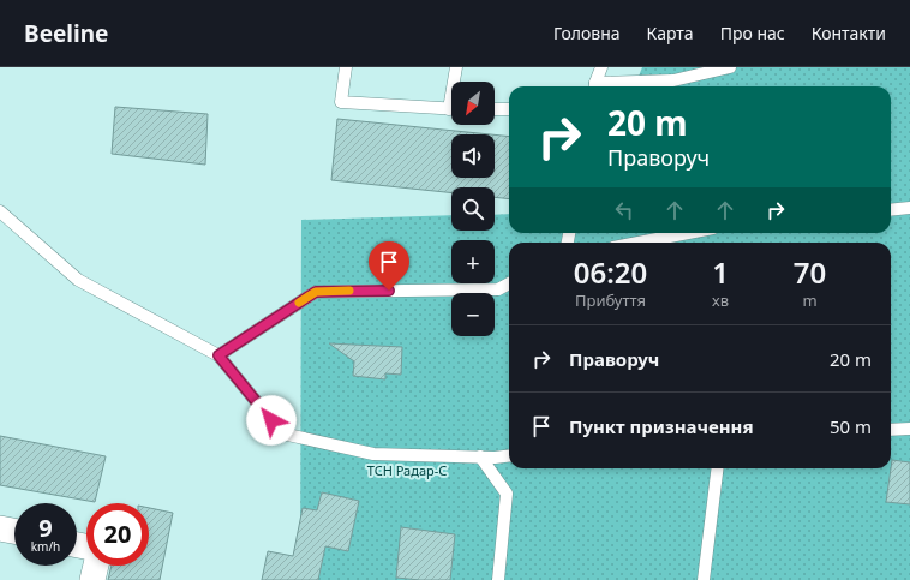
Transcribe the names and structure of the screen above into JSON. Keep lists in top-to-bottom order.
{
  "parks": ["ТСН Радар-С"],
  "north": "bottom left",
  "page": {
    "header": "Beeline",
    "nav": [
      "Головна",
      "Карта",
      "Про нас",
      "Контакти"
    ],
    "map_buttons": ["+", "−"],
    "turn": ["20 m", "Праворуч"],
    "eta": [
      "06:20",
      "Прибуття",
      "1",
      "хв",
      "70",
      "m"
    ],
    "list": [
      {
        "name": "Праворуч",
        "value": "20 m"
      },
      {
        "name": "Пункт призначення",
        "value": "50 m"
      }
    ],
    "speed": "9 km/h",
    "limit": "20"
  }
}
